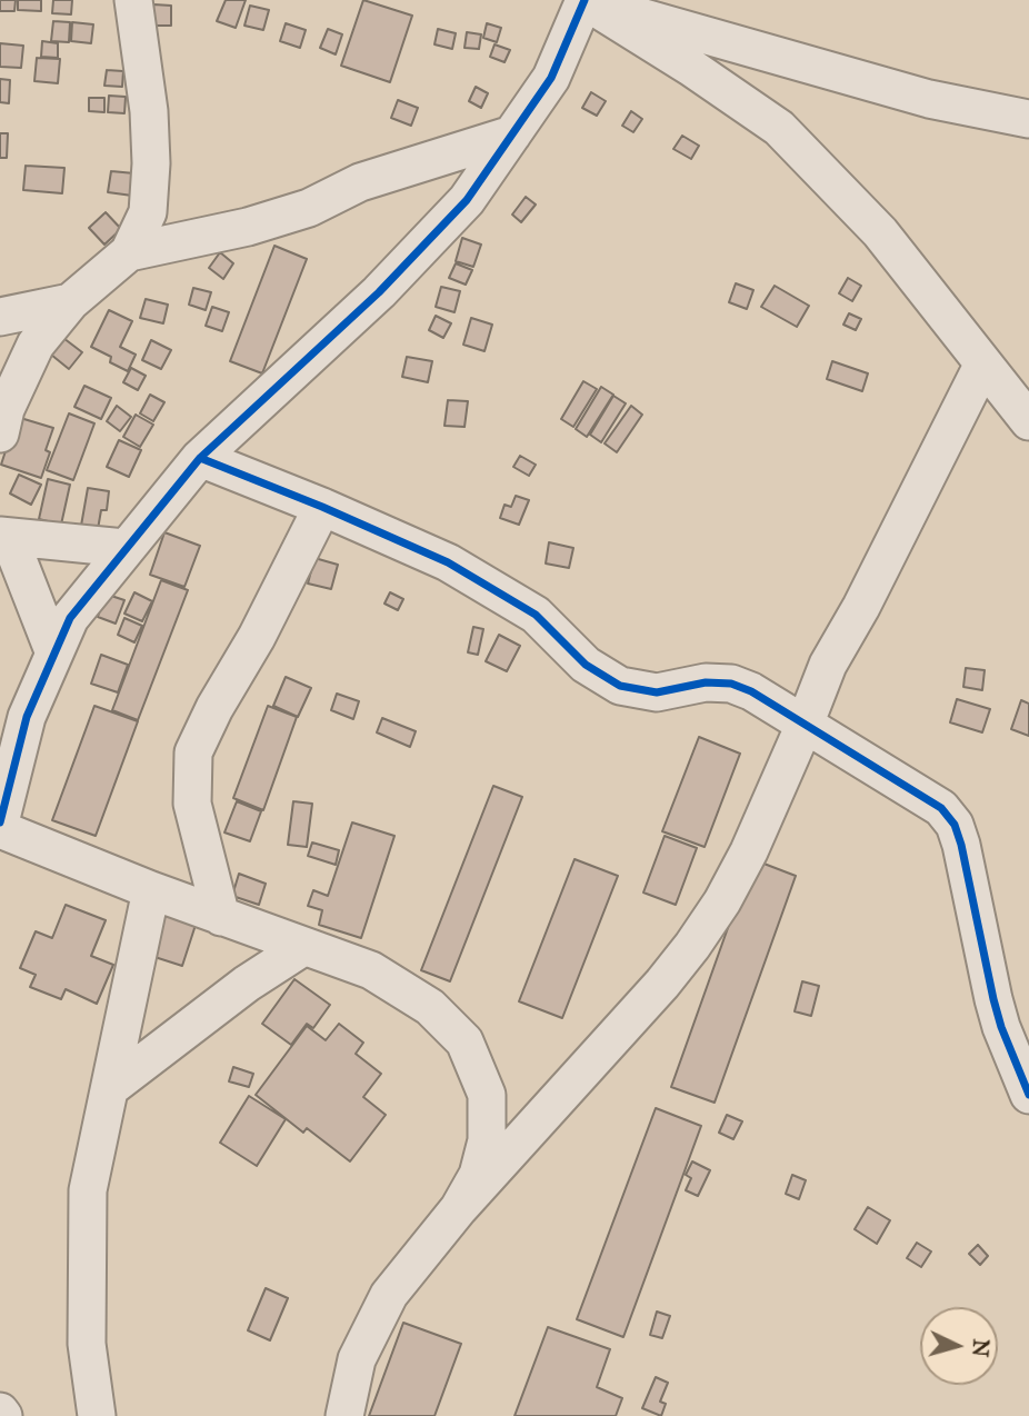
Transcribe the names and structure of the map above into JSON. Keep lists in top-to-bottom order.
{
  "north": "right"
}
